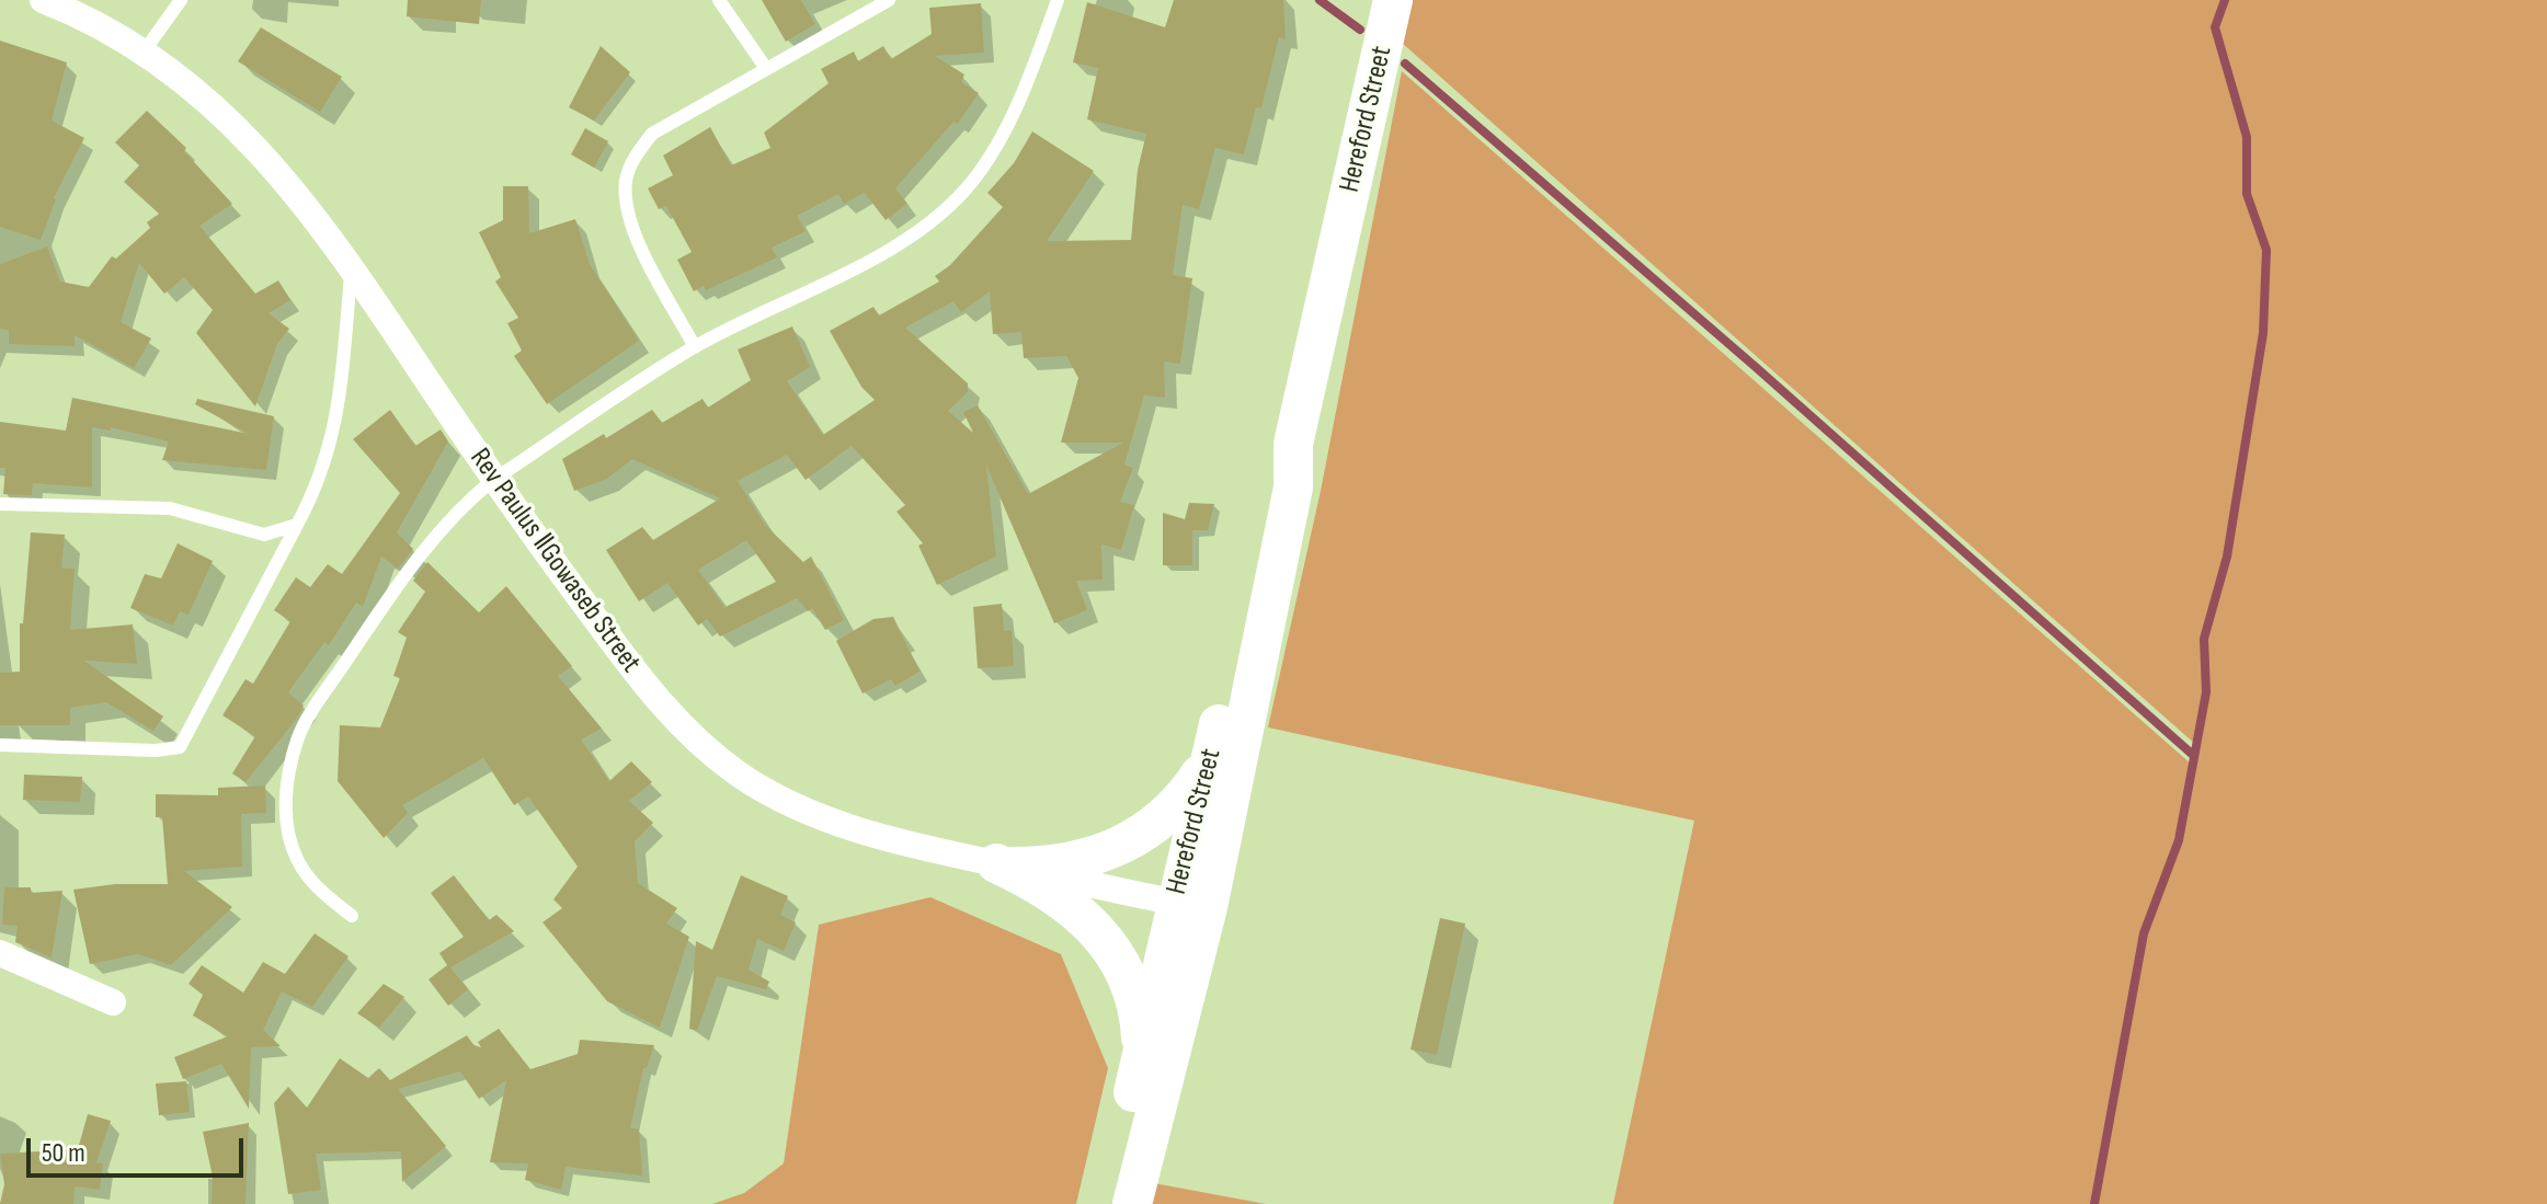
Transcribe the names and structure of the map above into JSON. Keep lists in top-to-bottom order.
{
  "streets": {
    "main road": ["Hereford Street"],
    "street": ["Rev Paulus ǁGowaseb Street"]
  },
  "crossings": [
    ["Hereford Street", "Rev Paulus ǁGowaseb Street"]
  ],
  "scale_bar": "50 m"
}
